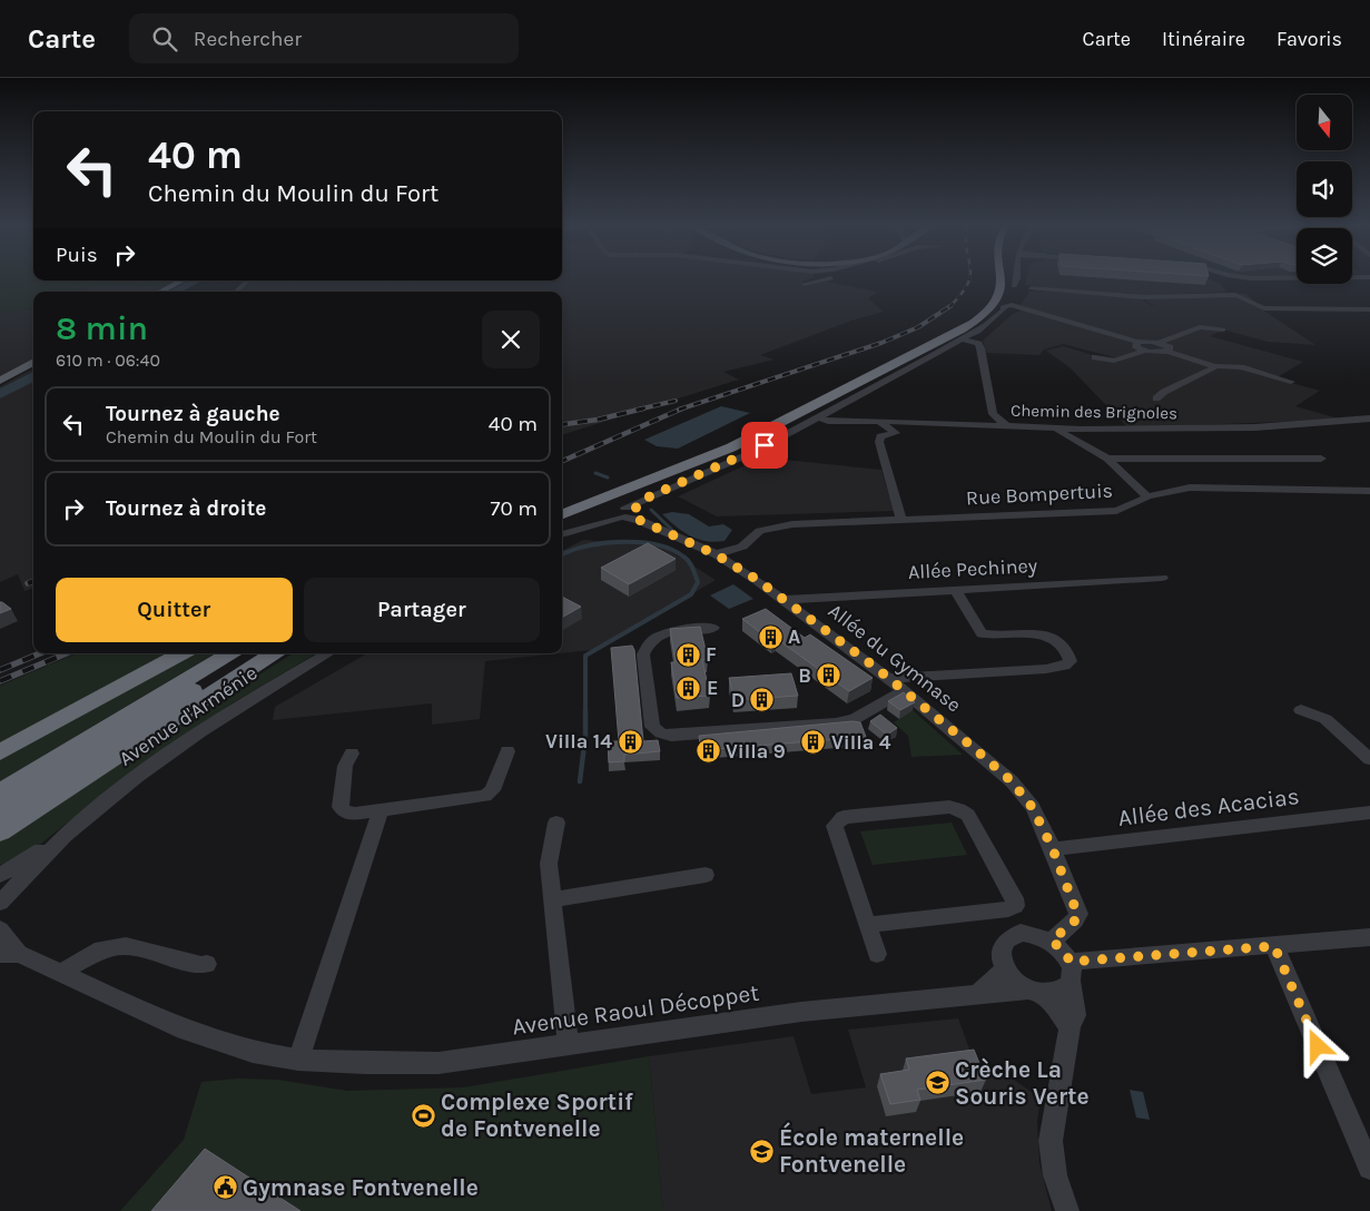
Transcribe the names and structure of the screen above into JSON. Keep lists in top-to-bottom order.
{
  "streets": {
    "street": [
      "Chemin des Brignoles",
      "Rue Bompertuis",
      "Allée Pechiney",
      "Allée du Gymnase",
      "Avenue d'Arménie",
      "Allée des Acacias",
      "Avenue Raoul Décoppet"
    ]
  },
  "crossings": [
    ["Rue Bompertuis", "Allée du Gymnase"],
    ["Allée Pechiney", "Allée du Gymnase"],
    ["Allée du Gymnase", "Allée des Acacias"],
    ["Allée du Gymnase", "Avenue Raoul Décoppet"]
  ],
  "places": {
    "building": [
      "A",
      "F",
      "B",
      "E",
      "D",
      "Villa 14",
      "Villa 4",
      "Villa 9"
    ],
    "school or university": ["Crèche La Souris Verte", "École maternelle Fontvenelle"],
    "sports": ["Complexe Sportif de Fontvenelle"],
    "public building": ["Gymnase Fontvenelle"]
  },
  "north": "bottom",
  "page": {
    "header": "Carte",
    "search": "Rechercher",
    "nav": ["Carte", "Itinéraire", "Favoris"],
    "turn": ["40 m", "Chemin du Moulin du Fort"],
    "then": "Puis",
    "heading": ["8 min", "610 m · 06:40"],
    "list": [
      {
        "name": "Tournez à gauche",
        "note": "Chemin du Moulin du Fort",
        "value": "40 m"
      },
      {
        "name": "Tournez à droite",
        "value": "70 m"
      }
    ],
    "buttons": ["Quitter", "Partager"]
  }
}
